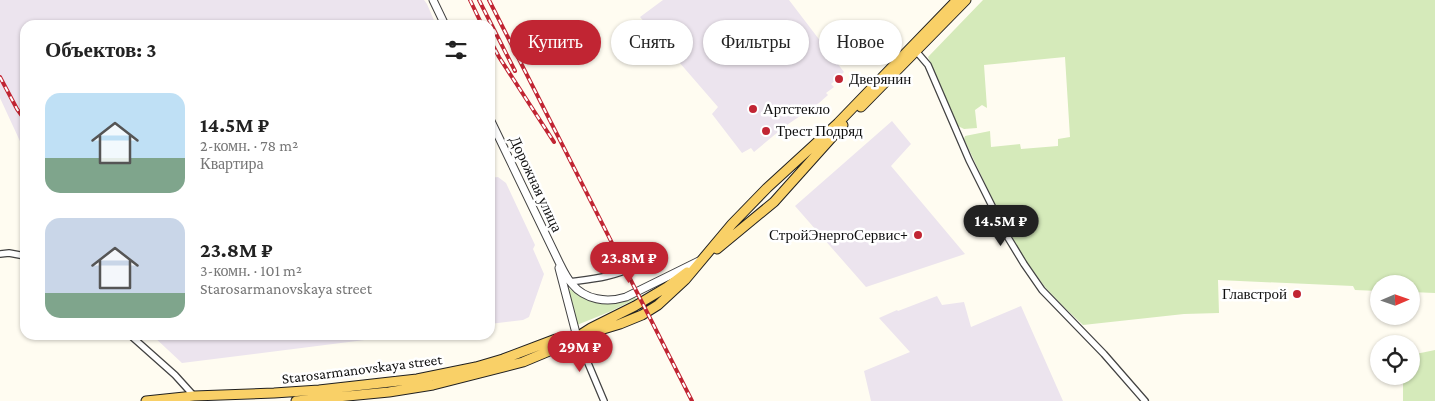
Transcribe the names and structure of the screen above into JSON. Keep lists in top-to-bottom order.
{
  "streets": {
    "main road": ["Starosarmanovskaya street"],
    "street": ["Дорожная улица"]
  },
  "places": [
    "Дверянин",
    "Артстекло",
    "Трест Подряд",
    "СтройЭнергоСервис+",
    "Главстрой"
  ],
  "north": "right",
  "page": {
    "chip": [
      "Купить",
      "Снять",
      "Фильтры",
      "Новое"
    ],
    "heading": "Объектов: 3",
    "list": [
      {
        "name": "14.5M ₽",
        "note": "2-комн. · 78 m² · Квартира"
      },
      {
        "name": "23.8M ₽",
        "note": "3-комн. · 101 m² · Starosarmanovskaya street"
      }
    ],
    "price": ["14.5M ₽", "23.8M ₽", "29M ₽"]
  }
}
